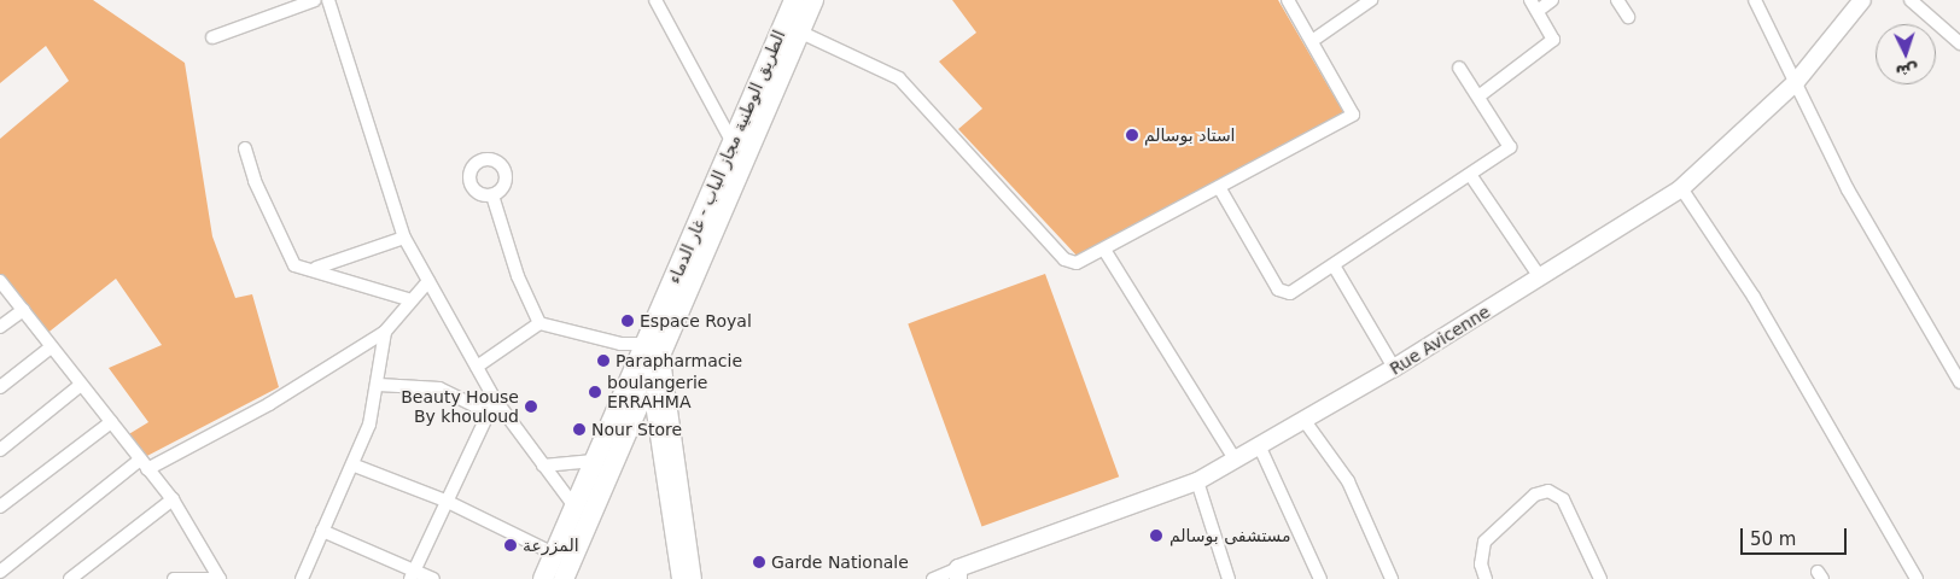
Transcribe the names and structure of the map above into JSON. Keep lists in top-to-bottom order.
{
  "streets": {
    "main road": ["الطريق الوطنية مجاز الباب - غار الدماء"],
    "street": ["Rue Avicenne"]
  },
  "places": [
    "استاد بوسالم",
    "Espace Royal",
    "Parapharmacie",
    "boulangerie ERRAHMA",
    "Beauty House By khouloud",
    "Nour Store",
    "مستشفى بوسالم",
    "المزرعة",
    "Garde Nationale"
  ],
  "scale_bar": "50 m",
  "north": "bottom"
}
